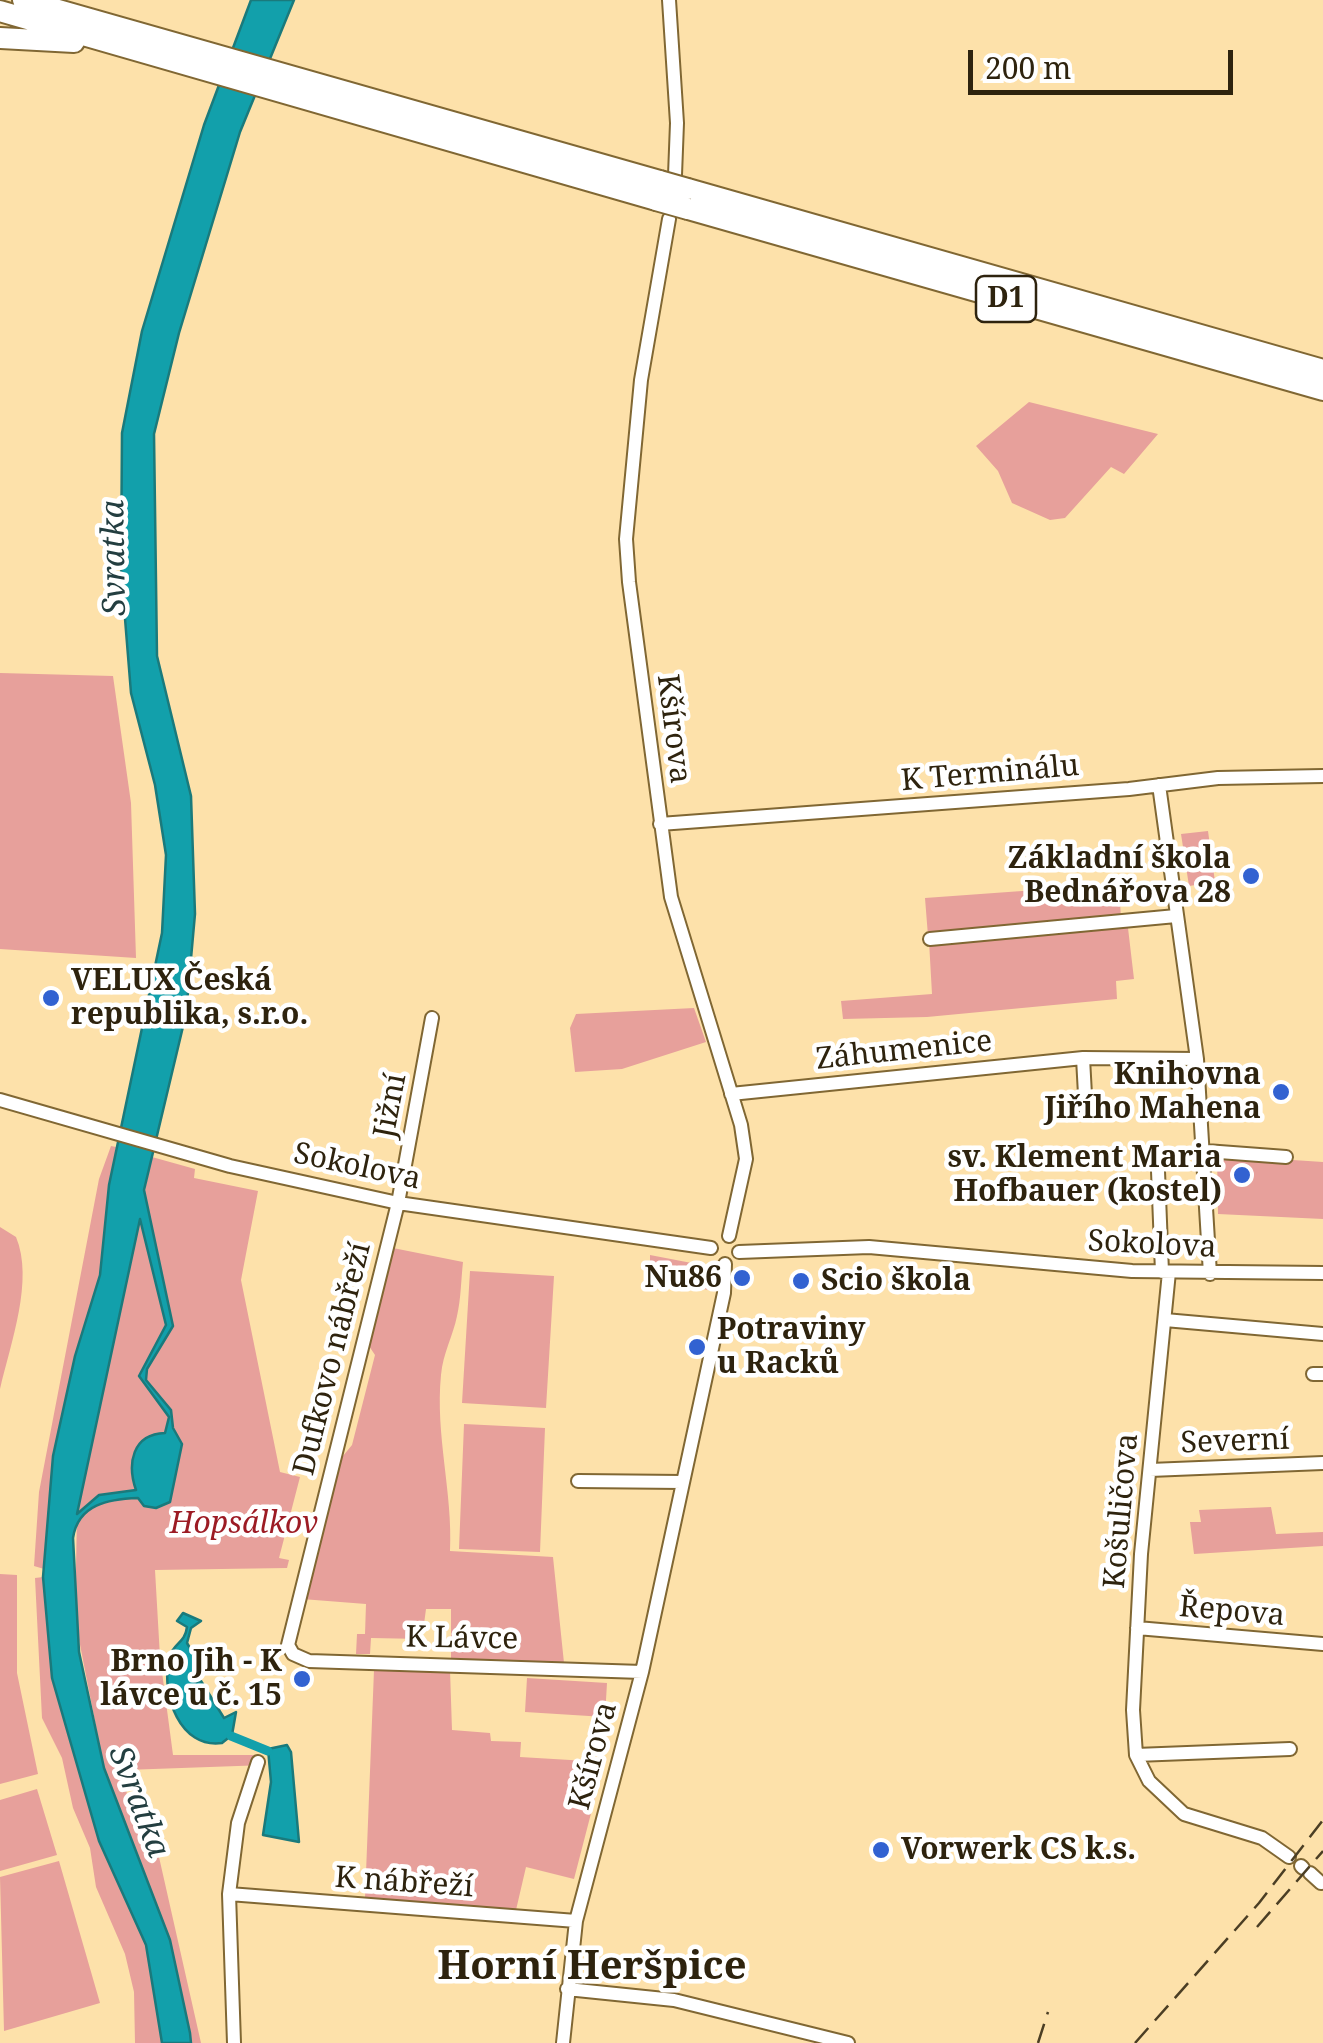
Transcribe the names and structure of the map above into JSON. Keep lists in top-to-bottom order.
{
  "streets": {
    "highway": ["D1"],
    "street": [
      "Kšírova",
      "K Terminálu",
      "Záhumenice",
      "Jižní",
      "Sokolova",
      "Dufkovo nábřeží",
      "Severní",
      "Košuličova",
      "Řepova",
      "K Lávce",
      "K nábřeží"
    ]
  },
  "crossings": [
    ["Kšírova", "K Terminálu"],
    ["Kšírova", "Záhumenice"],
    ["Kšírova", "Sokolova"],
    ["Kšírova", "K Lávce"],
    ["Kšírova", "K nábřeží"],
    ["Jižní", "Sokolova"],
    ["Jižní", "Dufkovo nábřeží"],
    ["Sokolova", "Dufkovo nábřeží"],
    ["Sokolova", "Košuličova"],
    ["Dufkovo nábřeží", "K Lávce"],
    ["Severní", "Košuličova"],
    ["Košuličova", "Řepova"]
  ],
  "districts": ["Horní Heršpice"],
  "water": ["Svratka"],
  "parks": ["Hopsálkov"],
  "places": [
    "Základní škola Bednářova 28",
    "VELUX Česká republika, s.r.o.",
    "Knihovna Jiřího Mahena",
    "sv. Klement Maria Hofbauer (kostel)",
    "Nu86",
    "Scio škola",
    "Potraviny u Racků",
    "Brno Jih - K lávce u č. 15",
    "Vorwerk CS k.s."
  ],
  "scale_bar": "200 m"
}
